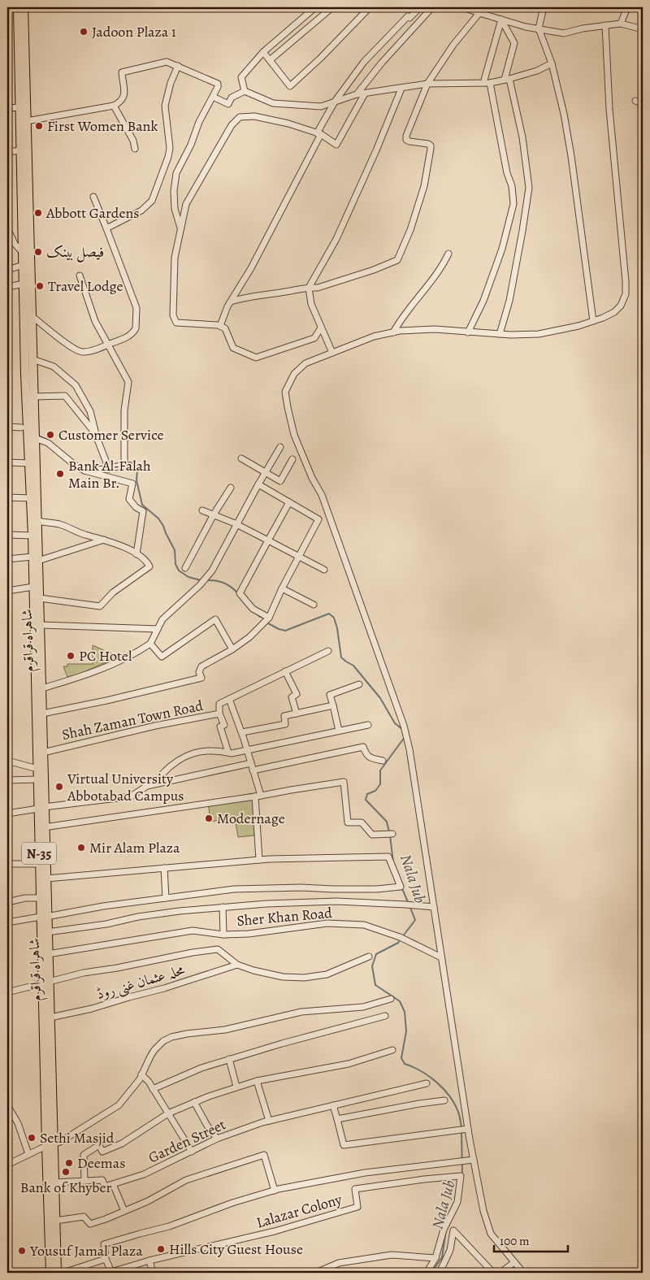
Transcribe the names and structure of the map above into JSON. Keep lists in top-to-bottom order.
{
  "streets": {
    "highway": ["شاہراہ قراقرم", "N-35"],
    "street": [
      "Shah Zaman Town Road",
      "Sher Khan Road",
      "محلہ عثمان غنی روڈ",
      "Garden Street",
      "Lalazar Colony"
    ]
  },
  "crossings": [
    ["شاہراہ قراقرم", "Shah Zaman Town Road"],
    ["شاہراہ قراقرم", "Sher Khan Road"],
    ["شاہراہ قراقرم", "محلہ عثمان غنی روڈ"]
  ],
  "water": ["Nala Jub"],
  "places": [
    "Jadoon Plaza 1",
    "First Women Bank",
    "Abbott Gardens",
    "فیصل بینک",
    "Travel Lodge",
    "Customer Service",
    "Bank Al-Falah Main Br.",
    "PC Hotel",
    "Virtual University Abbotabad Campus",
    "Modernage",
    "Mir Alam Plaza",
    "Sethi Masjid",
    "Deemas",
    "Bank of Khyber",
    "Hills City Guest House",
    "Yousuf Jamal Plaza"
  ],
  "scale_bar": "100 m"
}
